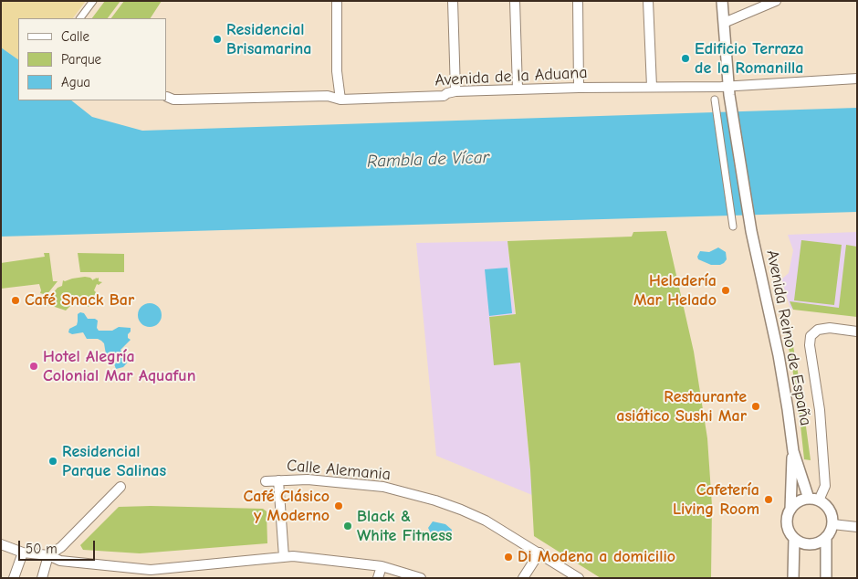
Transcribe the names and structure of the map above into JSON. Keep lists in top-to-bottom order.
{
  "streets": {
    "street": ["Avenida de la Aduana", "Avenida Reino de España", "Calle Alemania"]
  },
  "crossings": [
    ["Avenida de la Aduana", "Avenida Reino de España"]
  ],
  "water": ["Rambla de Vícar"],
  "places": [
    "Residencial Brisamarina",
    "Edificio Terraza de la Romanilla",
    "Heladería Mar Helado",
    "Café Snack Bar",
    "Hotel Alegría Colonial Mar Aquafun",
    "Restaurante asiático Sushi Mar",
    "Residencial Parque Salinas",
    "Cafetería Living Room",
    "Café Clásico y Moderno",
    "Black & White Fitness",
    "Di Modena a domicilio"
  ],
  "legend": ["Calle", "Parque", "Agua"],
  "scale_bar": "50 m"
}
